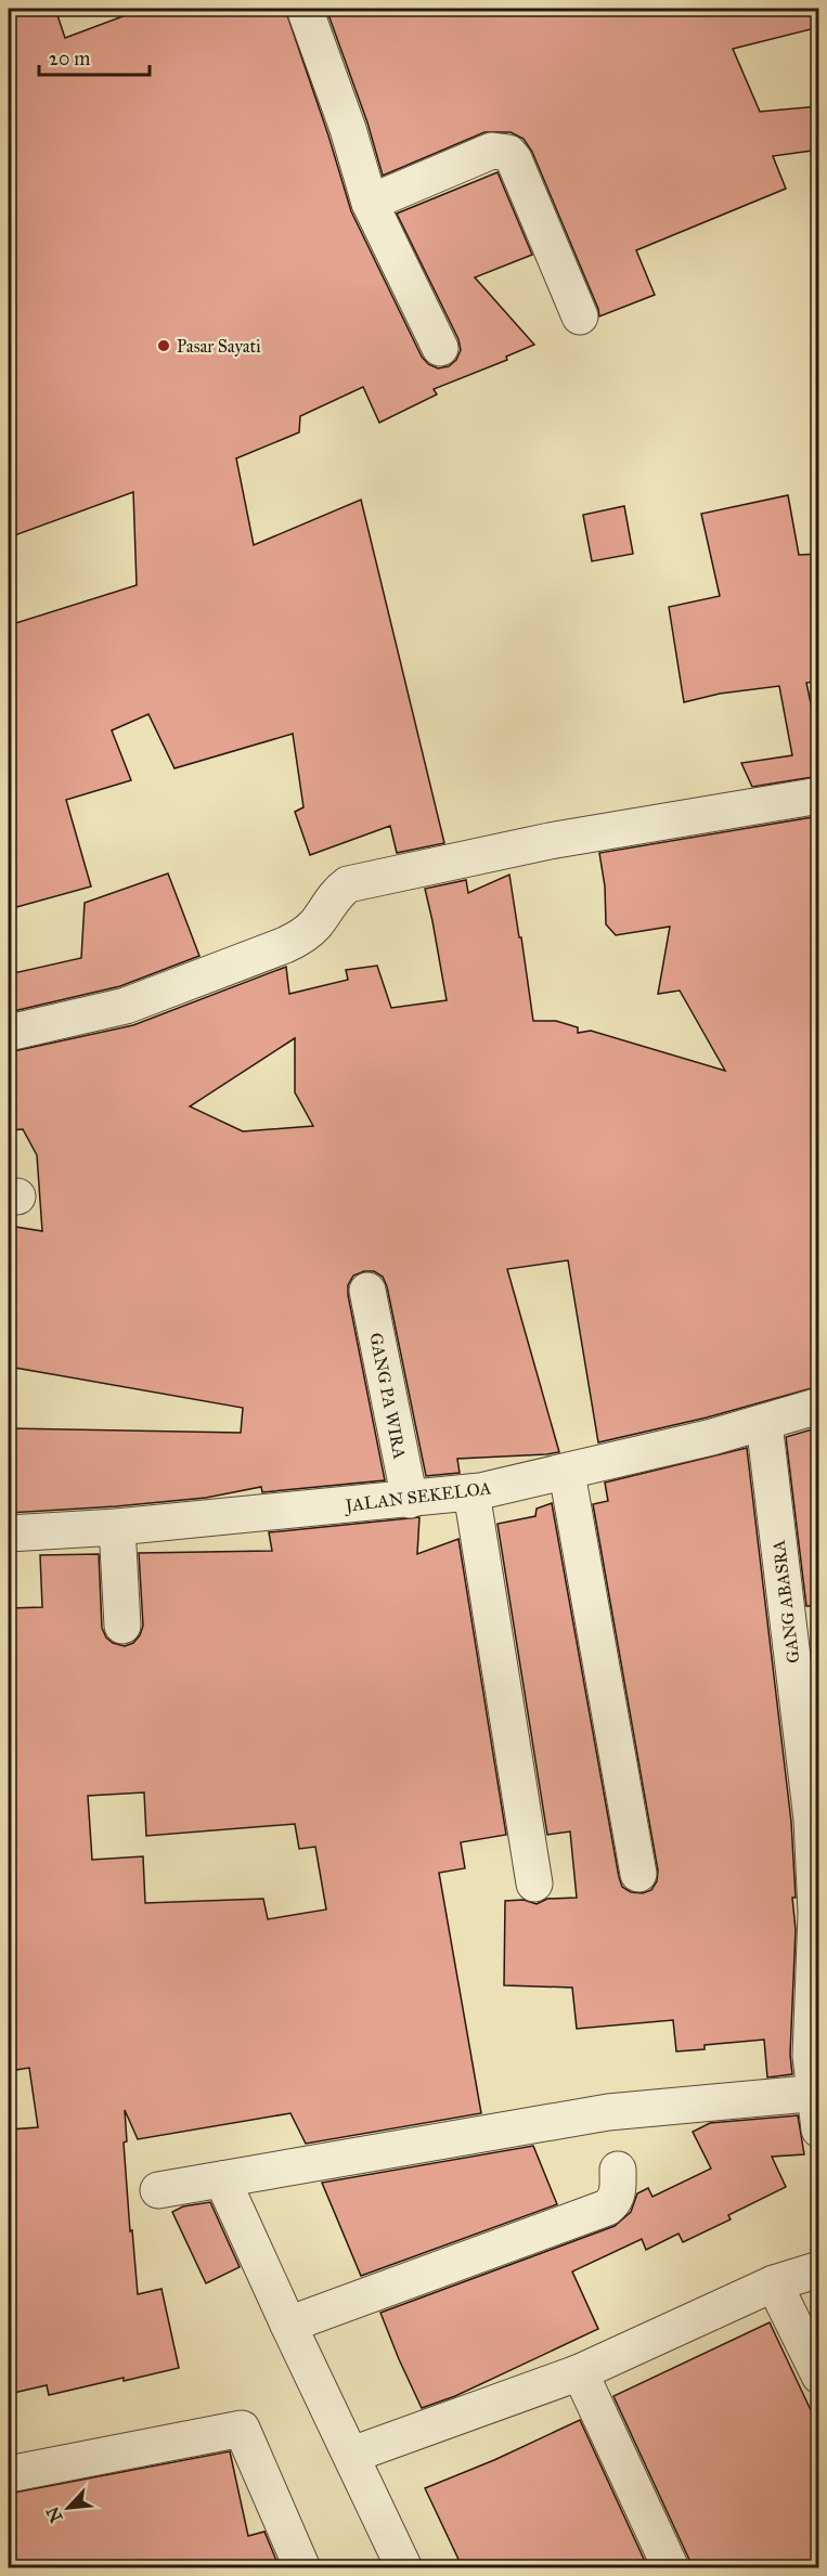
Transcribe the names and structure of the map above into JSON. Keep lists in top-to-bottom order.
{
  "streets": {
    "street": ["GANG PA WIRA", "JALAN SEKELOA", "GANG ABASRA"]
  },
  "crossings": [
    ["GANG PA WIRA", "JALAN SEKELOA"],
    ["JALAN SEKELOA", "GANG ABASRA"]
  ],
  "places": ["Pasar Sayati"],
  "scale_bar": "20 m",
  "north": "bottom left"
}
